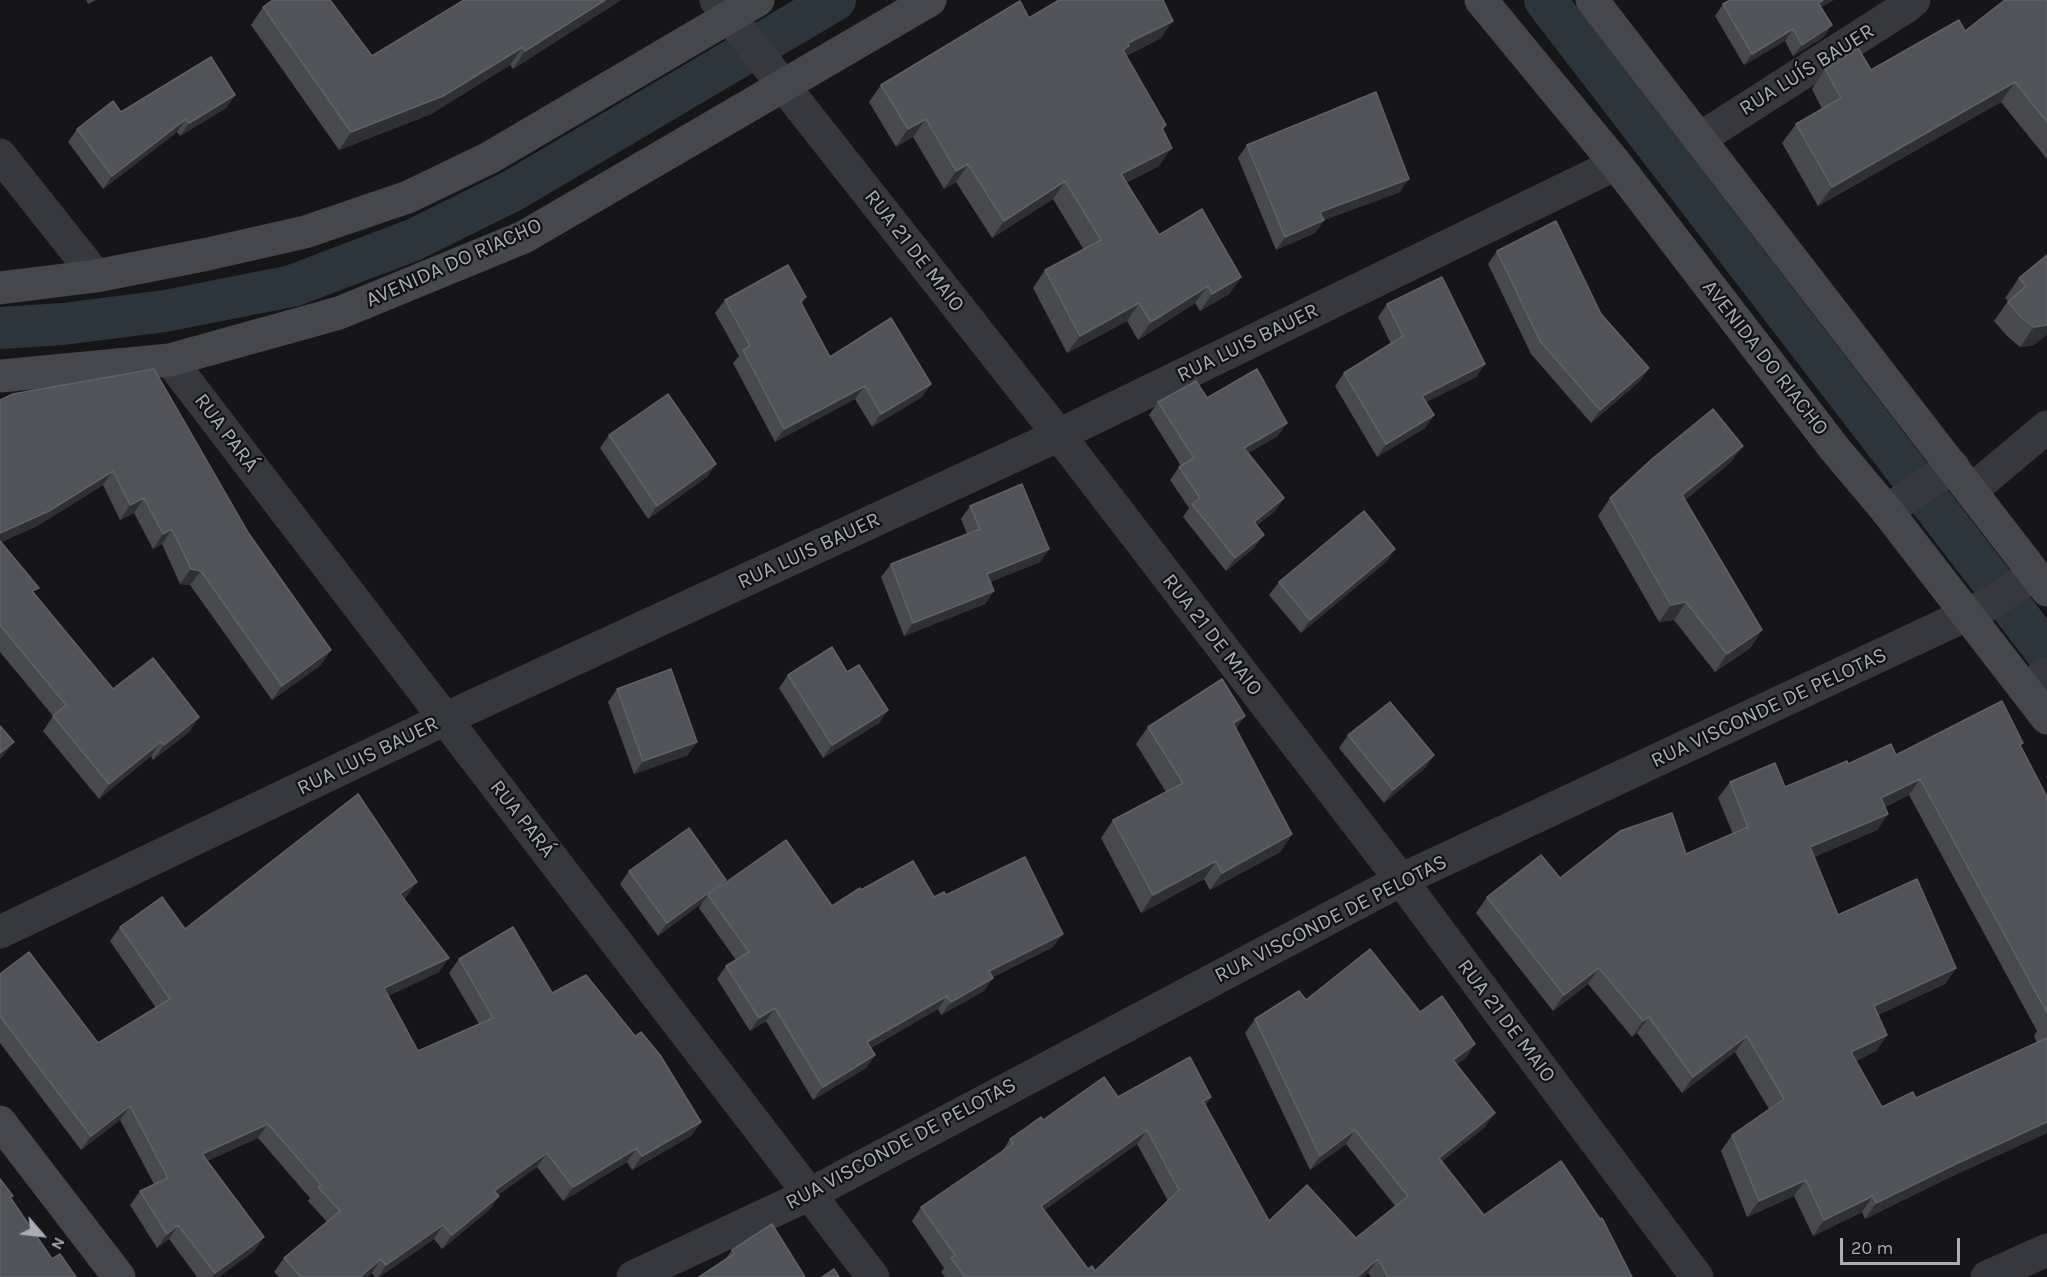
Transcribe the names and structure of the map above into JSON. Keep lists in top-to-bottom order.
{
  "streets": {
    "main road": ["AVENIDA DO RIACHO"],
    "street": [
      "RUA LUÍS BAUER",
      "RUA 21 DE MAIO",
      "RUA LUIS BAUER",
      "RUA PARÁ",
      "RUA VISCONDE DE PELOTAS"
    ]
  },
  "crossings": [
    ["RUA 21 DE MAIO", "AVENIDA DO RIACHO"],
    ["RUA 21 DE MAIO", "RUA LUIS BAUER"],
    ["RUA 21 DE MAIO", "RUA VISCONDE DE PELOTAS"],
    ["AVENIDA DO RIACHO", "RUA LUIS BAUER"],
    ["AVENIDA DO RIACHO", "RUA PARÁ"],
    ["AVENIDA DO RIACHO", "RUA VISCONDE DE PELOTAS"],
    ["RUA LUIS BAUER", "RUA PARÁ"],
    ["RUA PARÁ", "RUA VISCONDE DE PELOTAS"]
  ],
  "scale_bar": "20 m",
  "north": "bottom right"
}
